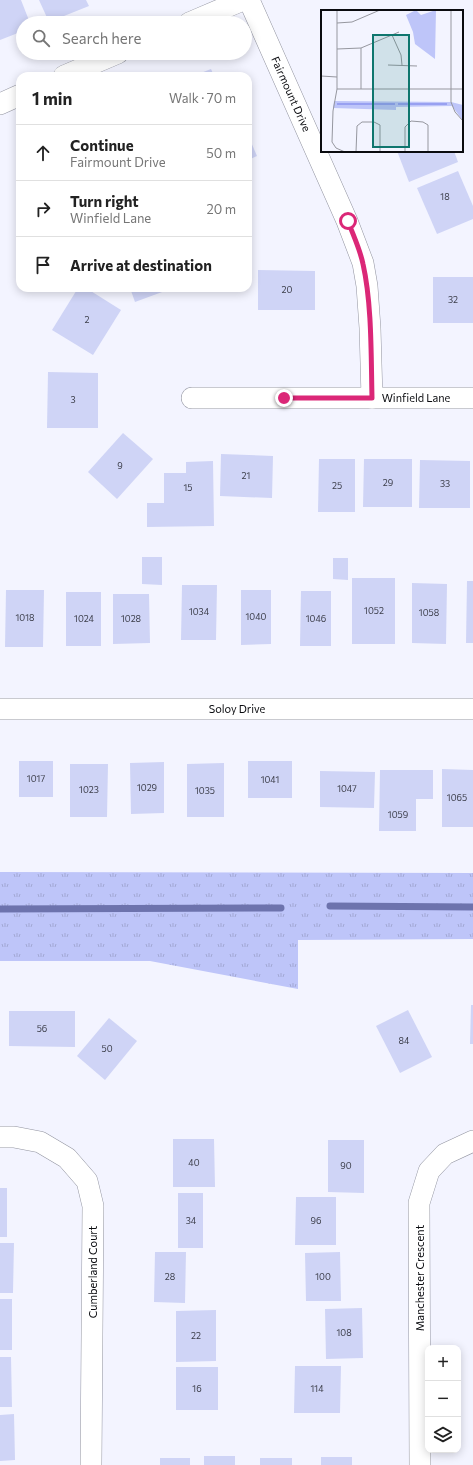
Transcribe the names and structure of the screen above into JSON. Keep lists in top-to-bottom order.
{
  "streets": {
    "street": [
      "Fairmount Drive",
      "Winfield Lane",
      "Soloy Drive",
      "Cumberland Court",
      "Manchester Crescent"
    ]
  },
  "crossings": [
    ["Fairmount Drive", "Winfield Lane"]
  ],
  "house_numbers": [
    "18",
    "20",
    "32",
    "2",
    "3",
    "9",
    "21",
    "29",
    "33",
    "25",
    "15",
    "1052",
    "1034",
    "1058",
    "1040",
    "1018",
    "1024",
    "1028",
    "1046",
    "1017",
    "1041",
    "1029",
    "1047",
    "1023",
    "1035",
    "1065",
    "1059",
    "56",
    "84",
    "50",
    "40",
    "90",
    "34",
    "96",
    "28",
    "100",
    "108",
    "22",
    "16",
    "114"
  ],
  "page": {
    "search": "Search here",
    "heading": ["1 min", "Walk · 70 m"],
    "list": [
      ["Continue", "Fairmount Drive", "50 m"],
      ["Turn right", "Winfield Lane", "20 m"],
      "Arrive at destination"
    ],
    "map_buttons": ["+", "−"]
  }
}
